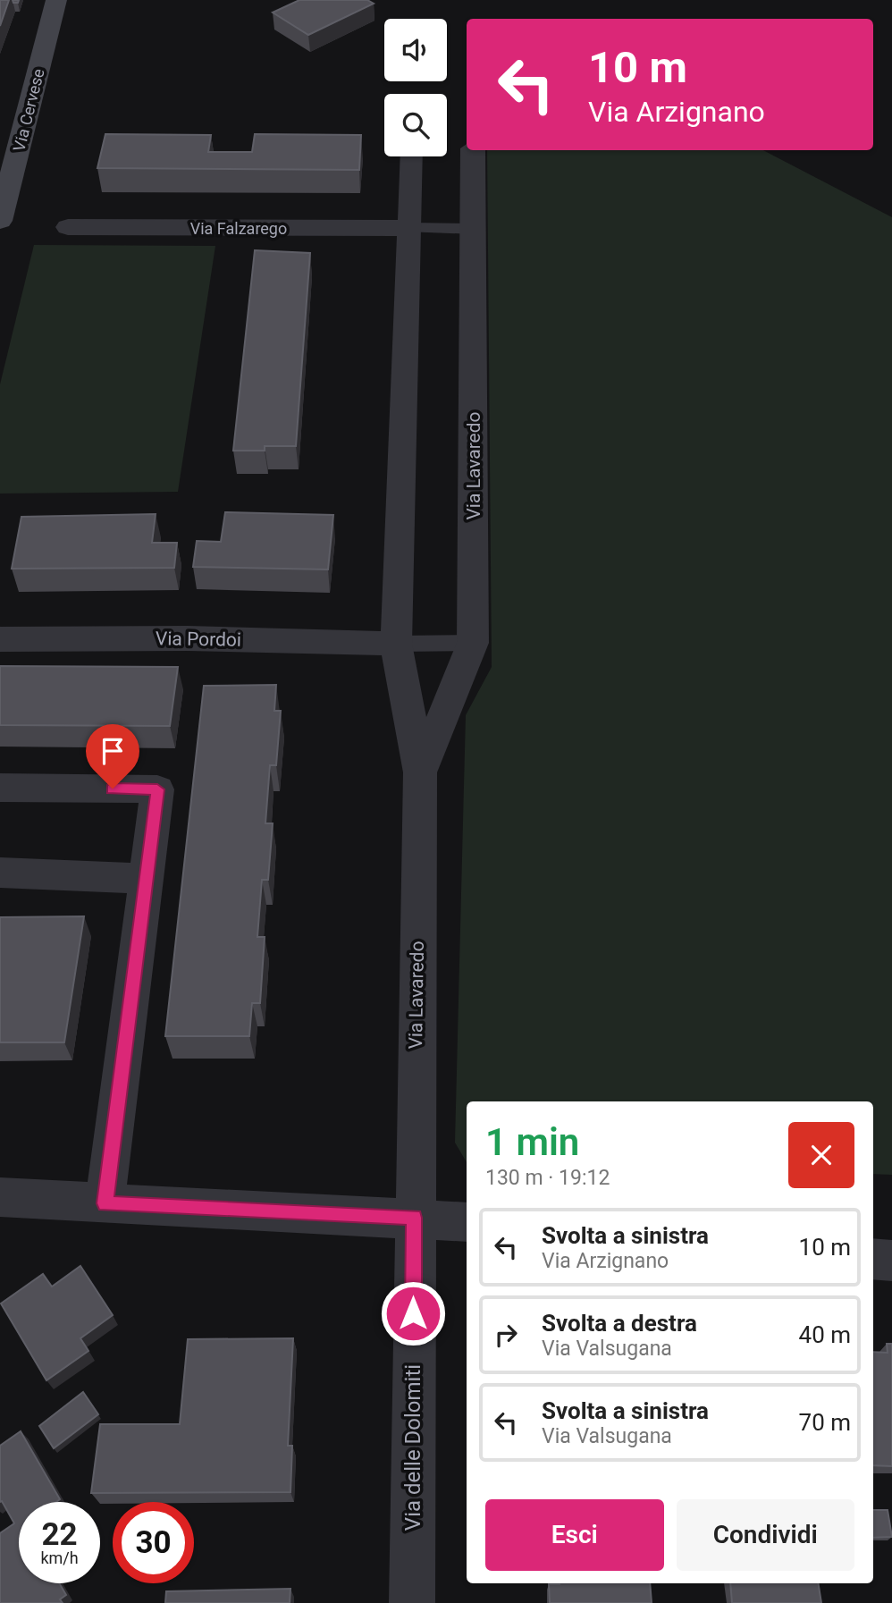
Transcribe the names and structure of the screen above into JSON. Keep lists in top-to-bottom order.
{
  "streets": {
    "main road": ["Via Cervese"],
    "street": [
      "Via Falzarego",
      "Via Lavaredo",
      "Via Pordoi",
      "Via delle Dolomiti"
    ]
  },
  "crossings": [
    ["Via Falzarego", "Via Lavaredo"],
    ["Via Lavaredo", "Via Pordoi"],
    ["Via Lavaredo", "Via delle Dolomiti"]
  ],
  "page": {
    "turn": ["10 m", "Via Arzignano"],
    "heading": ["1 min", "130 m · 19:12"],
    "list": [
      {
        "name": "Svolta a sinistra",
        "note": "Via Arzignano",
        "value": "10 m"
      },
      {
        "name": "Svolta a destra",
        "note": "Via Valsugana",
        "value": "40 m"
      },
      {
        "name": "Svolta a sinistra",
        "note": "Via Valsugana",
        "value": "70 m"
      }
    ],
    "buttons": ["Esci", "Condividi"],
    "speed": "22 km/h",
    "limit": "30"
  }
}
